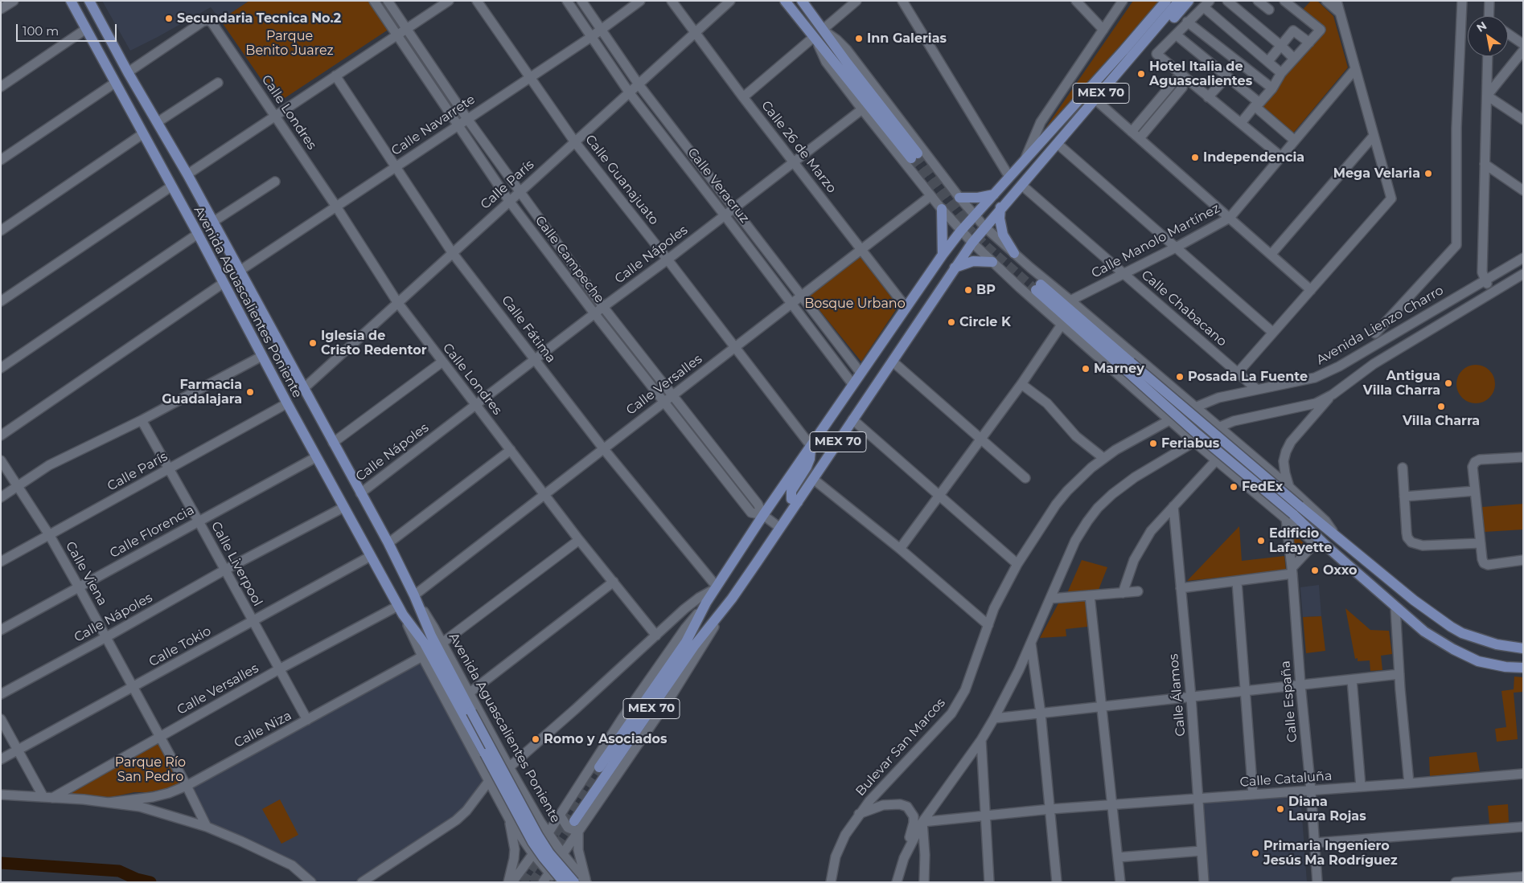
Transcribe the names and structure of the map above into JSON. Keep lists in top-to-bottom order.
{
  "streets": {
    "main road": ["MEX 70", "Avenida Aguascalientes Poniente"],
    "street": [
      "Calle Londres",
      "Calle Navarrete",
      "Calle 26 de Marzo",
      "Calle Guanajuato",
      "Calle París",
      "Calle Veracruz",
      "Calle Manolo Martínez",
      "Calle Nápoles",
      "Calle Campeche",
      "Calle Chabacano",
      "Avenida Lienzo Charro",
      "Calle Fátima",
      "Calle Versalles",
      "Calle Florencia",
      "Calle Liverpool",
      "Calle Viena",
      "Calle Tokio",
      "Calle Álamos",
      "Calle España",
      "Calle Niza",
      "Bulevar San Marcos",
      "Calle Cataluña"
    ]
  },
  "crossings": [
    ["MEX 70", "Calle 26 de Marzo"],
    ["MEX 70", "Calle Guanajuato"],
    ["MEX 70", "Calle Veracruz"],
    ["MEX 70", "Calle Campeche"],
    ["MEX 70", "Avenida Aguascalientes Poniente"],
    ["MEX 70", "Calle Chabacano"],
    ["MEX 70", "Calle Fátima"],
    ["Calle Londres", "Calle Navarrete"],
    ["Calle Londres", "Calle París"],
    ["Calle Londres", "Calle Nápoles"],
    ["Calle Londres", "Avenida Aguascalientes Poniente"],
    ["Calle Londres", "Calle Versalles"],
    ["Calle Navarrete", "Calle Guanajuato"],
    ["Calle Navarrete", "Calle Veracruz"],
    ["Calle Navarrete", "Calle Campeche"],
    ["Calle Navarrete", "Avenida Aguascalientes Poniente"],
    ["Calle Navarrete", "Calle Fátima"],
    ["Calle 26 de Marzo", "Calle París"],
    ["Calle 26 de Marzo", "Calle Nápoles"],
    ["Calle 26 de Marzo", "Calle Versalles"],
    ["Calle Guanajuato", "Calle París"],
    ["Calle Guanajuato", "Calle Nápoles"],
    ["Calle Guanajuato", "Calle Versalles"],
    ["Calle París", "Calle Veracruz"],
    ["Calle París", "Calle Campeche"],
    ["Calle París", "Avenida Aguascalientes Poniente"],
    ["Calle París", "Calle Fátima"],
    ["Calle París", "Calle Liverpool"],
    ["Calle París", "Calle Viena"],
    ["Calle Veracruz", "Calle Nápoles"],
    ["Calle Veracruz", "Calle Versalles"],
    ["Calle Manolo Martínez", "Calle Chabacano"],
    ["Calle Nápoles", "Calle Campeche"],
    ["Calle Nápoles", "Avenida Aguascalientes Poniente"],
    ["Calle Nápoles", "Calle Fátima"],
    ["Calle Nápoles", "Calle Liverpool"],
    ["Calle Nápoles", "Calle Viena"],
    ["Calle Campeche", "Calle Versalles"],
    ["Avenida Aguascalientes Poniente", "Calle Versalles"],
    ["Avenida Aguascalientes Poniente", "Calle Florencia"],
    ["Avenida Aguascalientes Poniente", "Calle Tokio"],
    ["Avenida Aguascalientes Poniente", "Calle Niza"],
    ["Calle Chabacano", "Avenida Lienzo Charro"],
    ["Avenida Lienzo Charro", "Bulevar San Marcos"],
    ["Calle Fátima", "Calle Versalles"],
    ["Calle Versalles", "Calle Liverpool"],
    ["Calle Versalles", "Calle Viena"],
    ["Calle Florencia", "Calle Liverpool"],
    ["Calle Florencia", "Calle Viena"],
    ["Calle Liverpool", "Calle Tokio"],
    ["Calle Liverpool", "Calle Niza"],
    ["Calle Viena", "Calle Tokio"],
    ["Calle Viena", "Calle Niza"],
    ["Calle Álamos", "Calle Cataluña"],
    ["Calle España", "Calle Cataluña"]
  ],
  "parks": ["Parque Benito Juarez", "Bosque Urbano", "Parque Río San Pedro"],
  "places": [
    "Secundaria Tecnica No.2",
    "Inn Galerias",
    "Hotel Italia de Aguascalientes",
    "Independencia",
    "Mega Velaria",
    "BP",
    "Circle K",
    "Iglesia de Cristo Redentor",
    "Marney",
    "Posada La Fuente",
    "Antigua Villa Charra",
    "Farmacia Guadalajara",
    "Villa Charra",
    "Feriabus",
    "FedEx",
    "Edificio Lafayette",
    "Oxxo",
    "Romo y Asociados",
    "Diana Laura Rojas",
    "Primaria Ingeniero Jesús Ma Rodríguez"
  ],
  "scale_bar": "100 m",
  "north": "top left"
}
